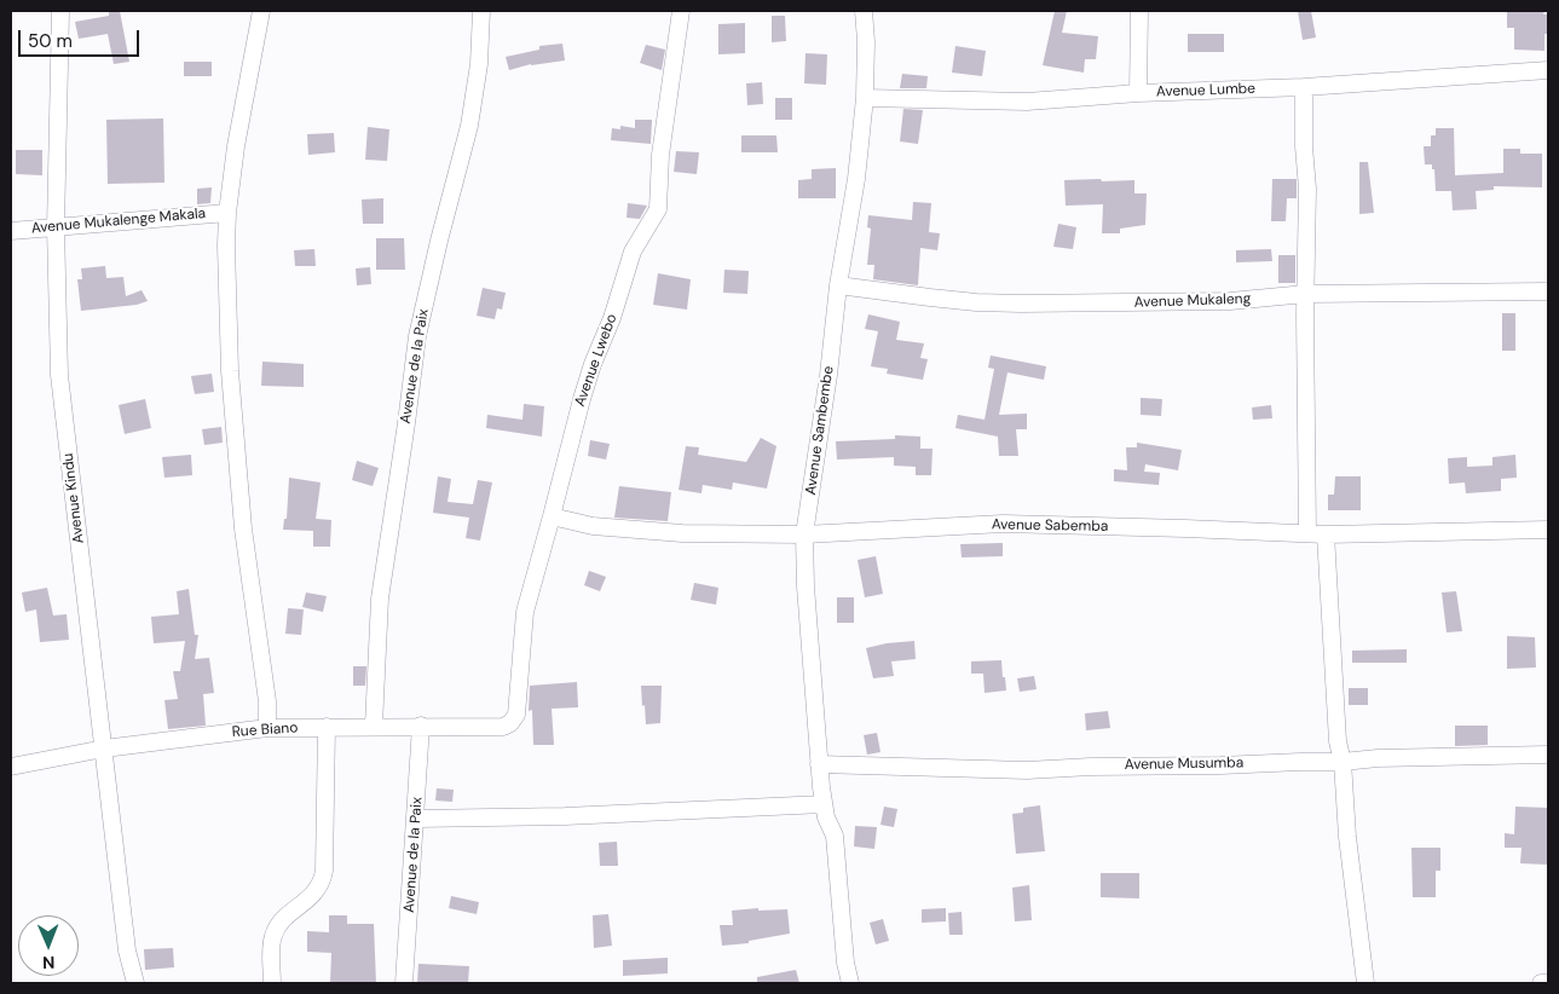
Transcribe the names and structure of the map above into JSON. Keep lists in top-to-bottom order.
{
  "streets": {
    "street": [
      "Avenue Lumbe",
      "Avenue Mukalenge Makala",
      "Avenue Mukaleng",
      "Avenue Lwebo",
      "Avenue de la Paix",
      "Avenue Sambembe",
      "Avenue Kindu",
      "Avenue Sabemba",
      "Rue Biano",
      "Avenue Musumba"
    ]
  },
  "crossings": [
    ["Avenue Lumbe", "Avenue Sambembe"],
    ["Avenue Mukalenge Makala", "Avenue Kindu"],
    ["Avenue Mukaleng", "Avenue Sambembe"],
    ["Avenue Lwebo", "Avenue Sabemba"],
    ["Avenue Lwebo", "Rue Biano"],
    ["Avenue de la Paix", "Rue Biano"],
    ["Avenue Sambembe", "Avenue Sabemba"],
    ["Avenue Sambembe", "Avenue Musumba"],
    ["Avenue Kindu", "Rue Biano"]
  ],
  "scale_bar": "50 m",
  "north": "bottom"
}
